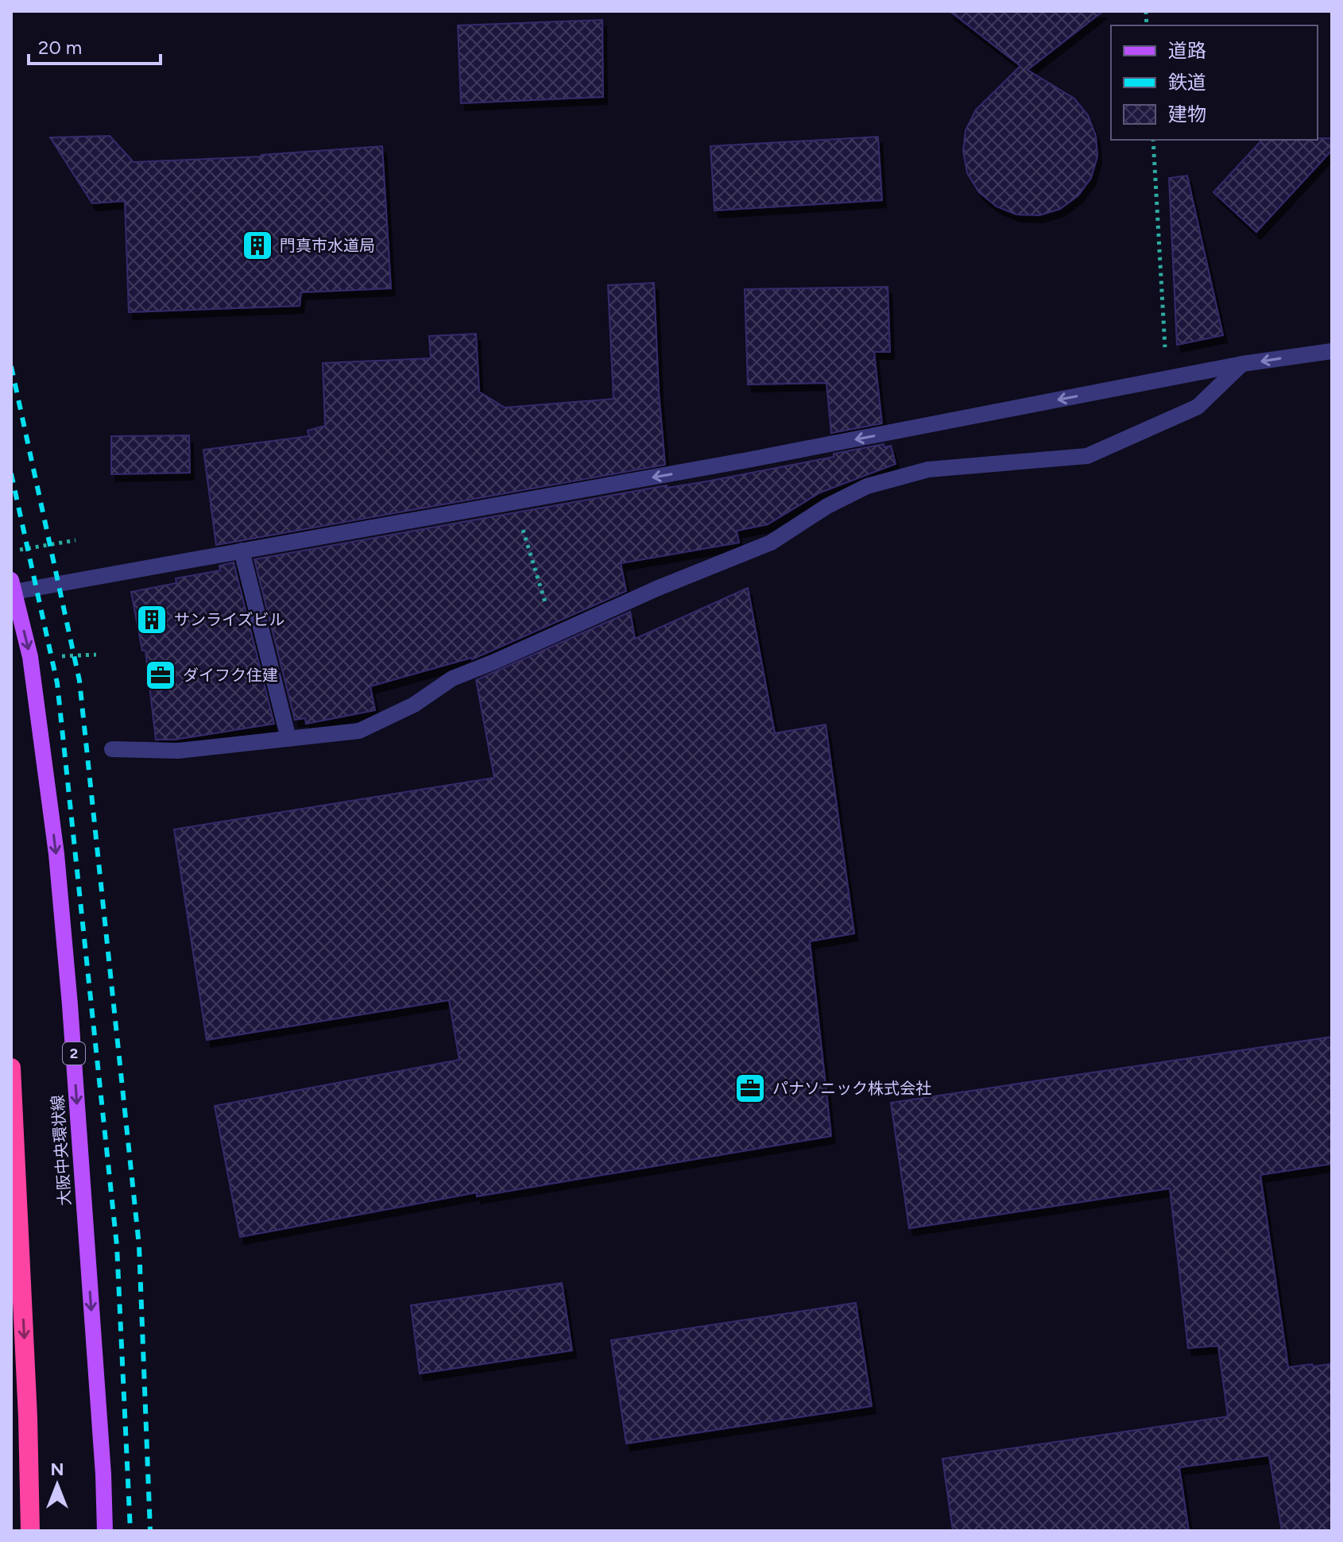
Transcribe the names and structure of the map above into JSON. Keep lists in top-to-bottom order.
{
  "streets": {
    "main road": ["2", "大阪中央環状線"]
  },
  "one_way": ["大阪中央環状線"],
  "places": {
    "building": ["門真市水道局", "サンライズビル"],
    "office": ["ダイフク住建", "パナソニック株式会社"]
  },
  "legend": ["道路", "鉄道", "建物"],
  "scale_bar": "20 m",
  "north": "top"
}
